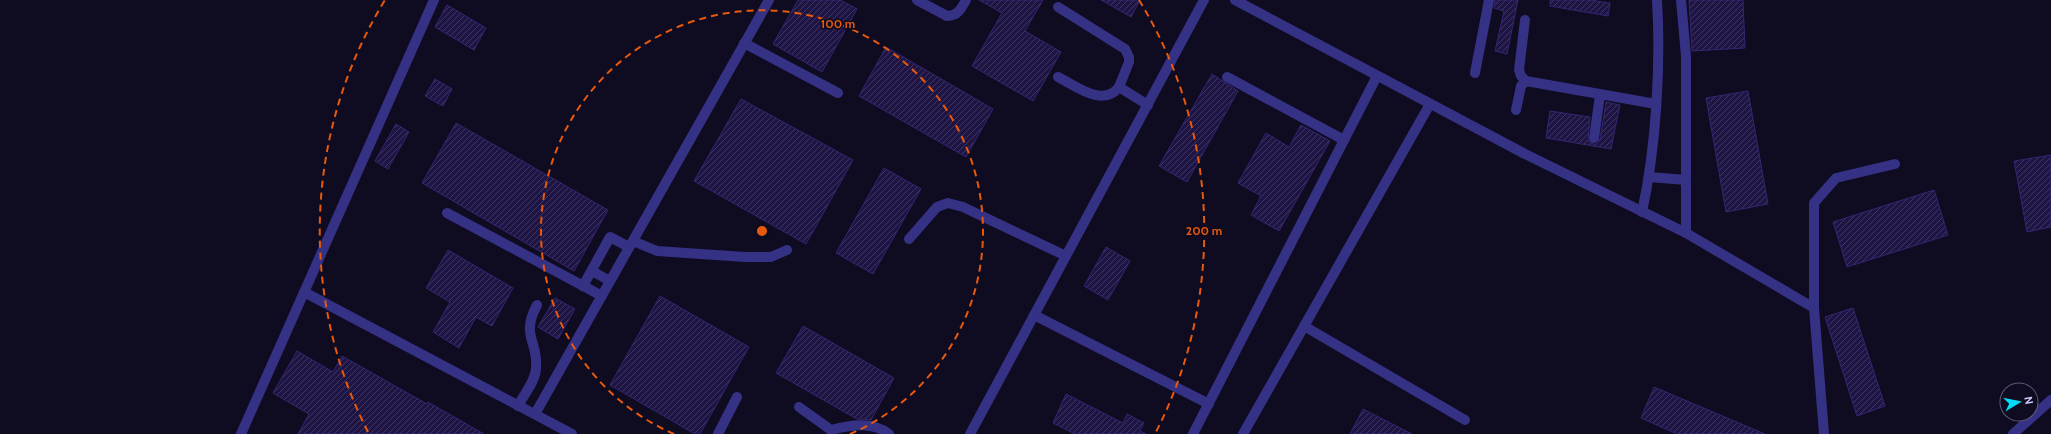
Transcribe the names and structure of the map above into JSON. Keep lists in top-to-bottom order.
{
  "north": "right",
  "rings": ["100 m", "200 m"]
}
